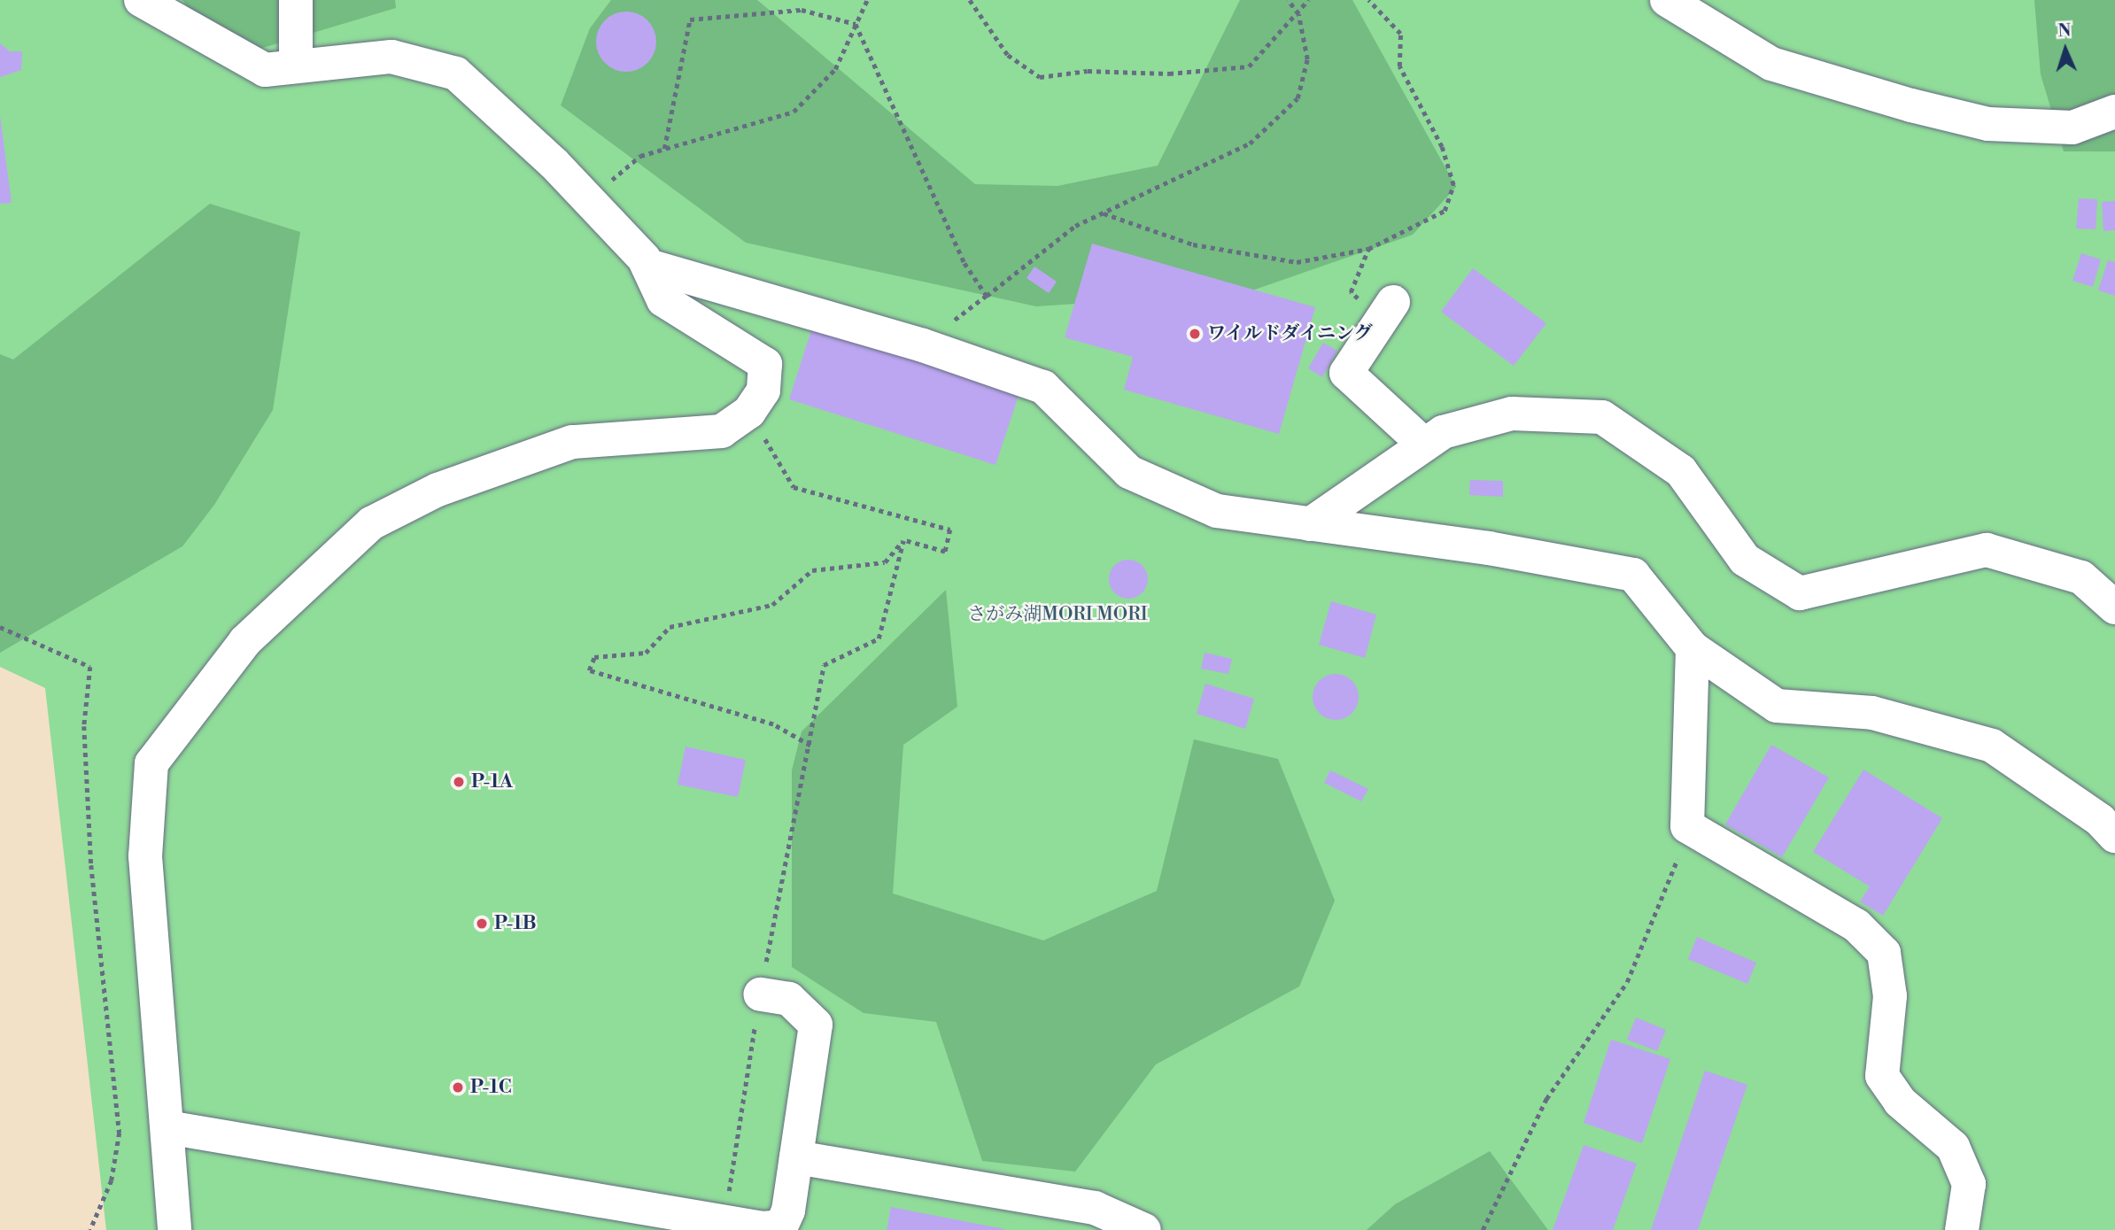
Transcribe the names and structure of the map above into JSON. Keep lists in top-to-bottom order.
{
  "parks": ["さがみ湖MORI MORI"],
  "places": [
    "ワイルドダイニング",
    "P-1A",
    "P-1B",
    "P-1C"
  ],
  "north": "top"
}
